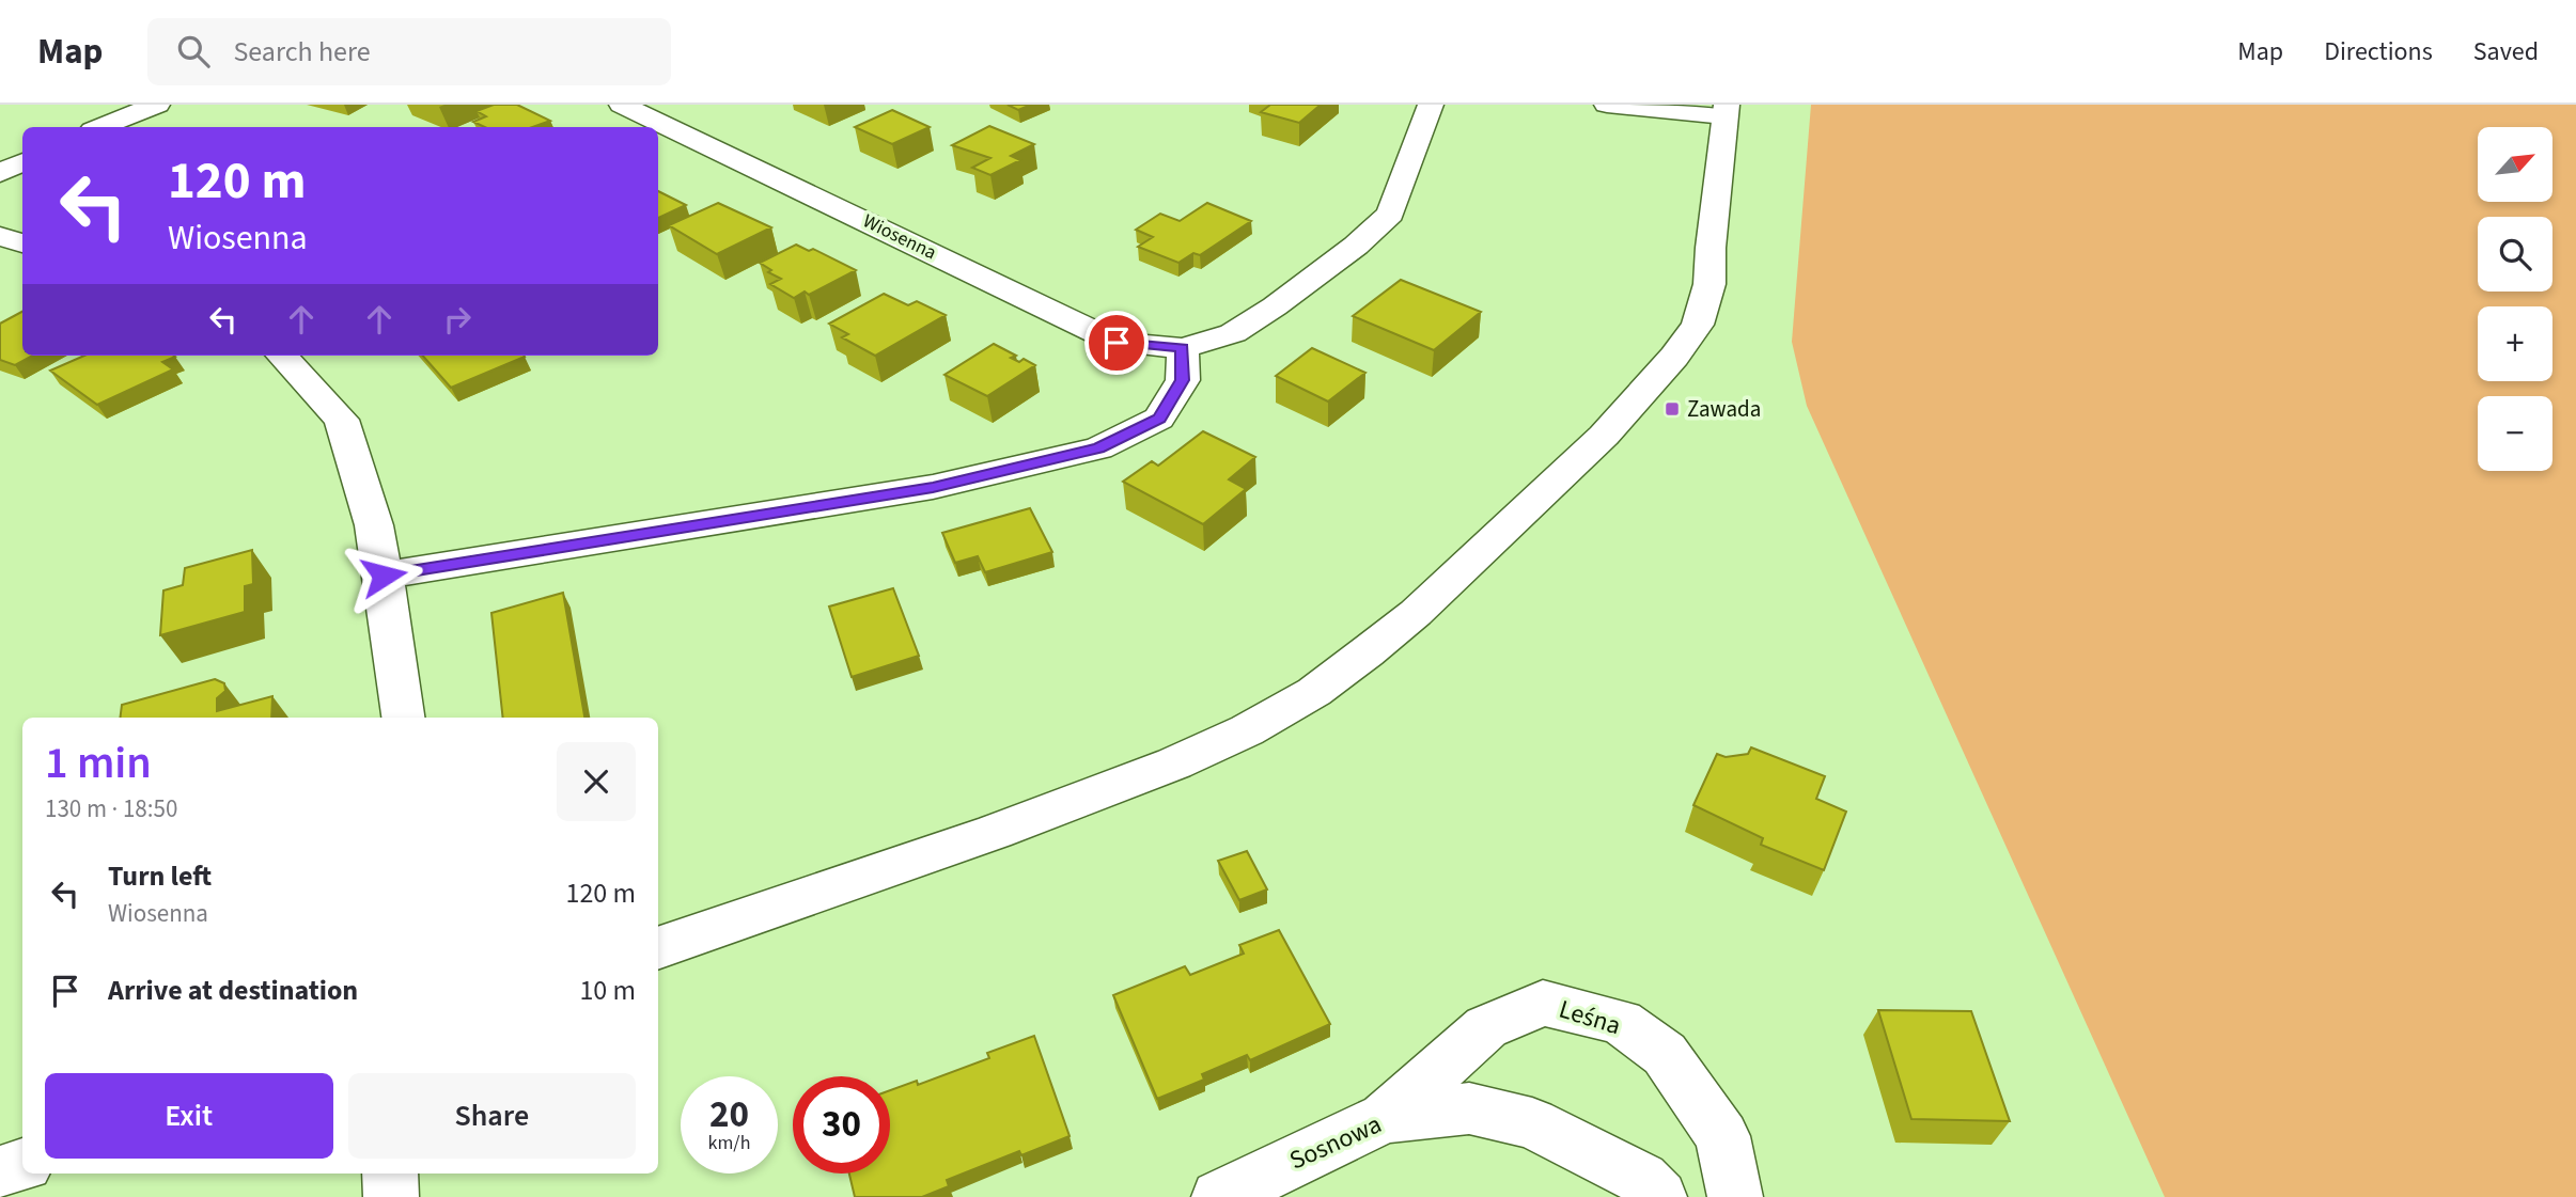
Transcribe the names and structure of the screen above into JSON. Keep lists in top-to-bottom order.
{
  "streets": {
    "street": ["Wiosenna", "Leśna", "Sosnowa"]
  },
  "crossings": [
    ["Leśna", "Sosnowa"]
  ],
  "places": {
    "transit": ["Zawada"]
  },
  "north": "top right",
  "page": {
    "header": "Map",
    "search": "Search here",
    "nav": ["Map", "Directions", "Saved"],
    "map_buttons": ["+", "−"],
    "turn": ["120 m", "Wiosenna"],
    "heading": ["1 min", "130 m · 18:50"],
    "list": [
      {
        "name": "Turn left",
        "note": "Wiosenna",
        "value": "120 m"
      },
      {
        "name": "Arrive at destination",
        "value": "10 m"
      }
    ],
    "buttons": ["Exit", "Share"],
    "speed": "20 km/h",
    "limit": "30"
  }
}
